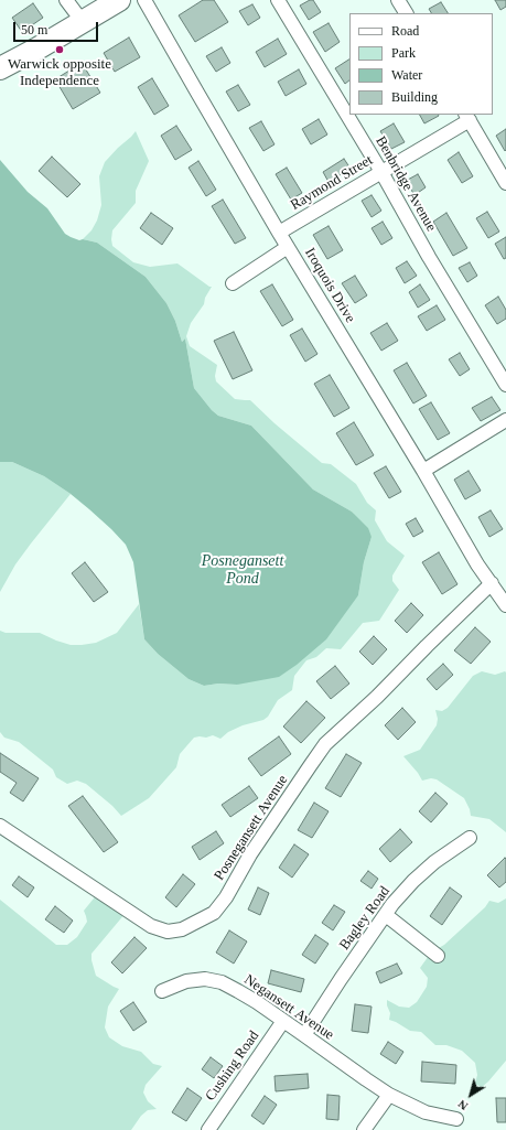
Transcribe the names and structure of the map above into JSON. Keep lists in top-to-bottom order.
{
  "streets": {
    "street": [
      "Raymond Street",
      "Benbridge Avenue",
      "Iroquois Drive",
      "Posnegansett Avenue",
      "Bagley Road",
      "Negansett Avenue",
      "Cushing Road"
    ]
  },
  "crossings": [
    ["Raymond Street", "Benbridge Avenue"],
    ["Raymond Street", "Iroquois Drive"],
    ["Iroquois Drive", "Posnegansett Avenue"],
    ["Bagley Road", "Negansett Avenue"],
    ["Negansett Avenue", "Cushing Road"]
  ],
  "water": ["Posnegansett Pond"],
  "places": ["Warwick opposite Independence"],
  "legend": [
    "Road",
    "Park",
    "Water",
    "Building"
  ],
  "scale_bar": "50 m",
  "north": "bottom left"
}
